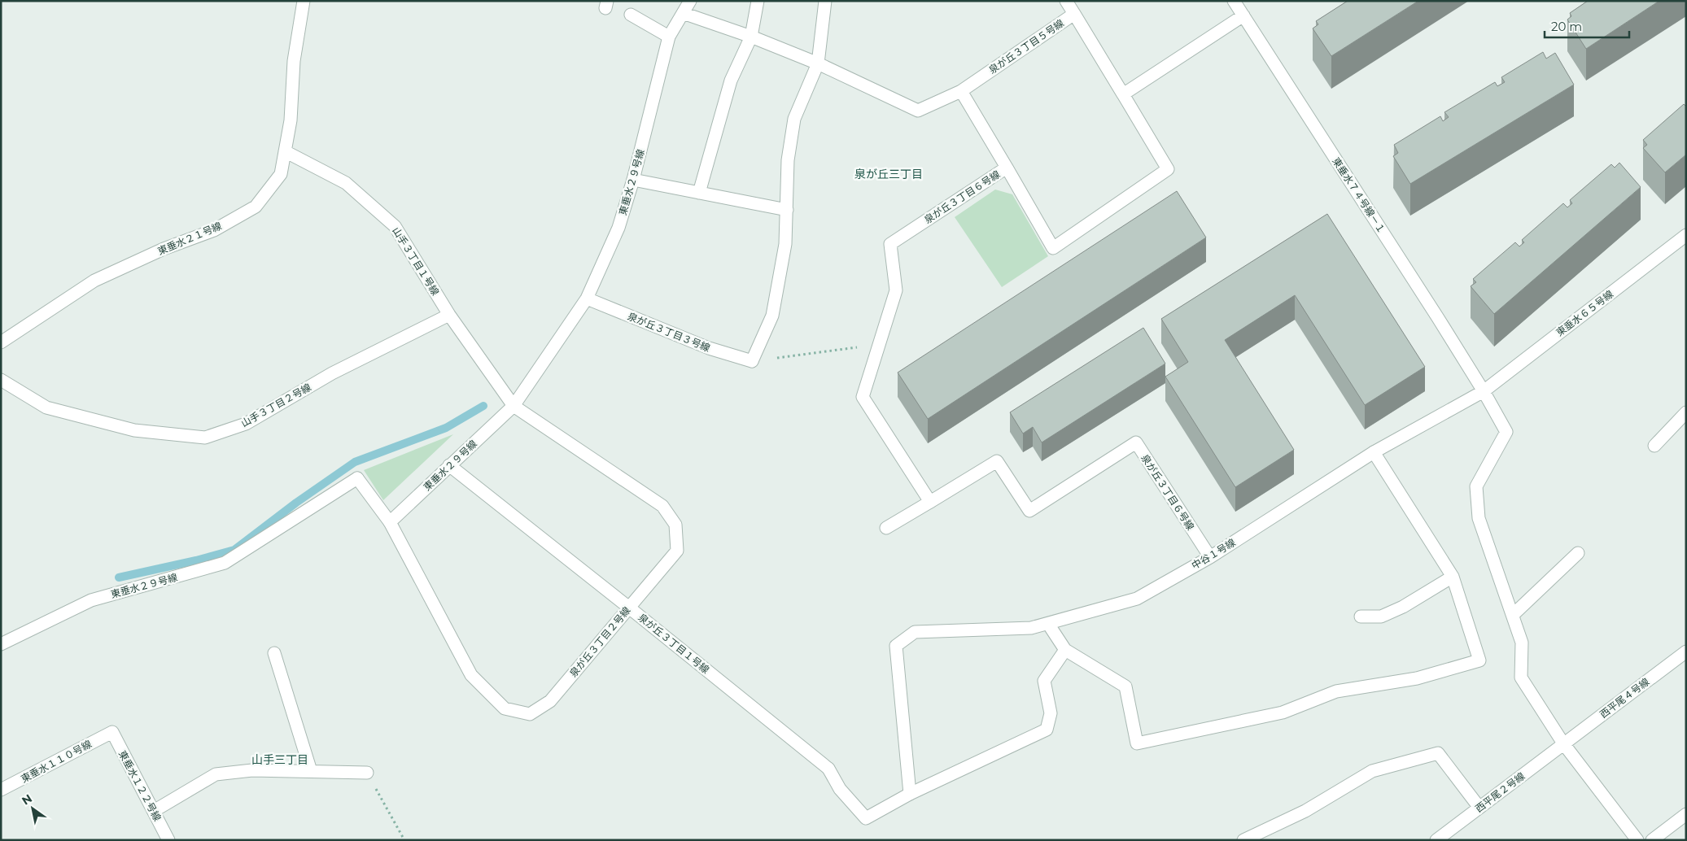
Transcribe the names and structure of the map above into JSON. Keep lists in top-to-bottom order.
{
  "streets": {
    "street": [
      "泉が丘３丁目５号線",
      "東垂水２９号線",
      "東垂水７４号線－１",
      "泉が丘３丁目６号線",
      "東垂水２１号線",
      "山手３丁目１号線",
      "東垂水６５号線",
      "泉が丘３丁目３号線",
      "山手３丁目２号線",
      "中谷１号線",
      "泉が丘３丁目２号線",
      "泉が丘３丁目１号線",
      "西平尾４号線",
      "東垂水１１０号線",
      "東垂水１２２号線",
      "西平尾２号線"
    ]
  },
  "crossings": [
    ["泉が丘３丁目５号線", "東垂水２９号線"],
    ["泉が丘３丁目５号線", "泉が丘３丁目６号線"],
    ["東垂水２９号線", "山手３丁目１号線"],
    ["東垂水２９号線", "泉が丘３丁目３号線"],
    ["東垂水２９号線", "泉が丘３丁目２号線"],
    ["東垂水２９号線", "泉が丘３丁目１号線"],
    ["東垂水７４号線－１", "東垂水６５号線"],
    ["東垂水７４号線－１", "中谷１号線"],
    ["泉が丘３丁目６号線", "中谷１号線"],
    ["東垂水２１号線", "山手３丁目１号線"],
    ["山手３丁目１号線", "山手３丁目２号線"],
    ["山手３丁目１号線", "泉が丘３丁目２号線"],
    ["東垂水６５号線", "中谷１号線"],
    ["中谷１号線", "泉が丘３丁目１号線"],
    ["泉が丘３丁目２号線", "泉が丘３丁目１号線"],
    ["西平尾４号線", "西平尾２号線"],
    ["東垂水１１０号線", "東垂水１２２号線"]
  ],
  "districts": ["泉が丘三丁目", "山手三丁目"],
  "scale_bar": "20 m",
  "north": "top left"
}
